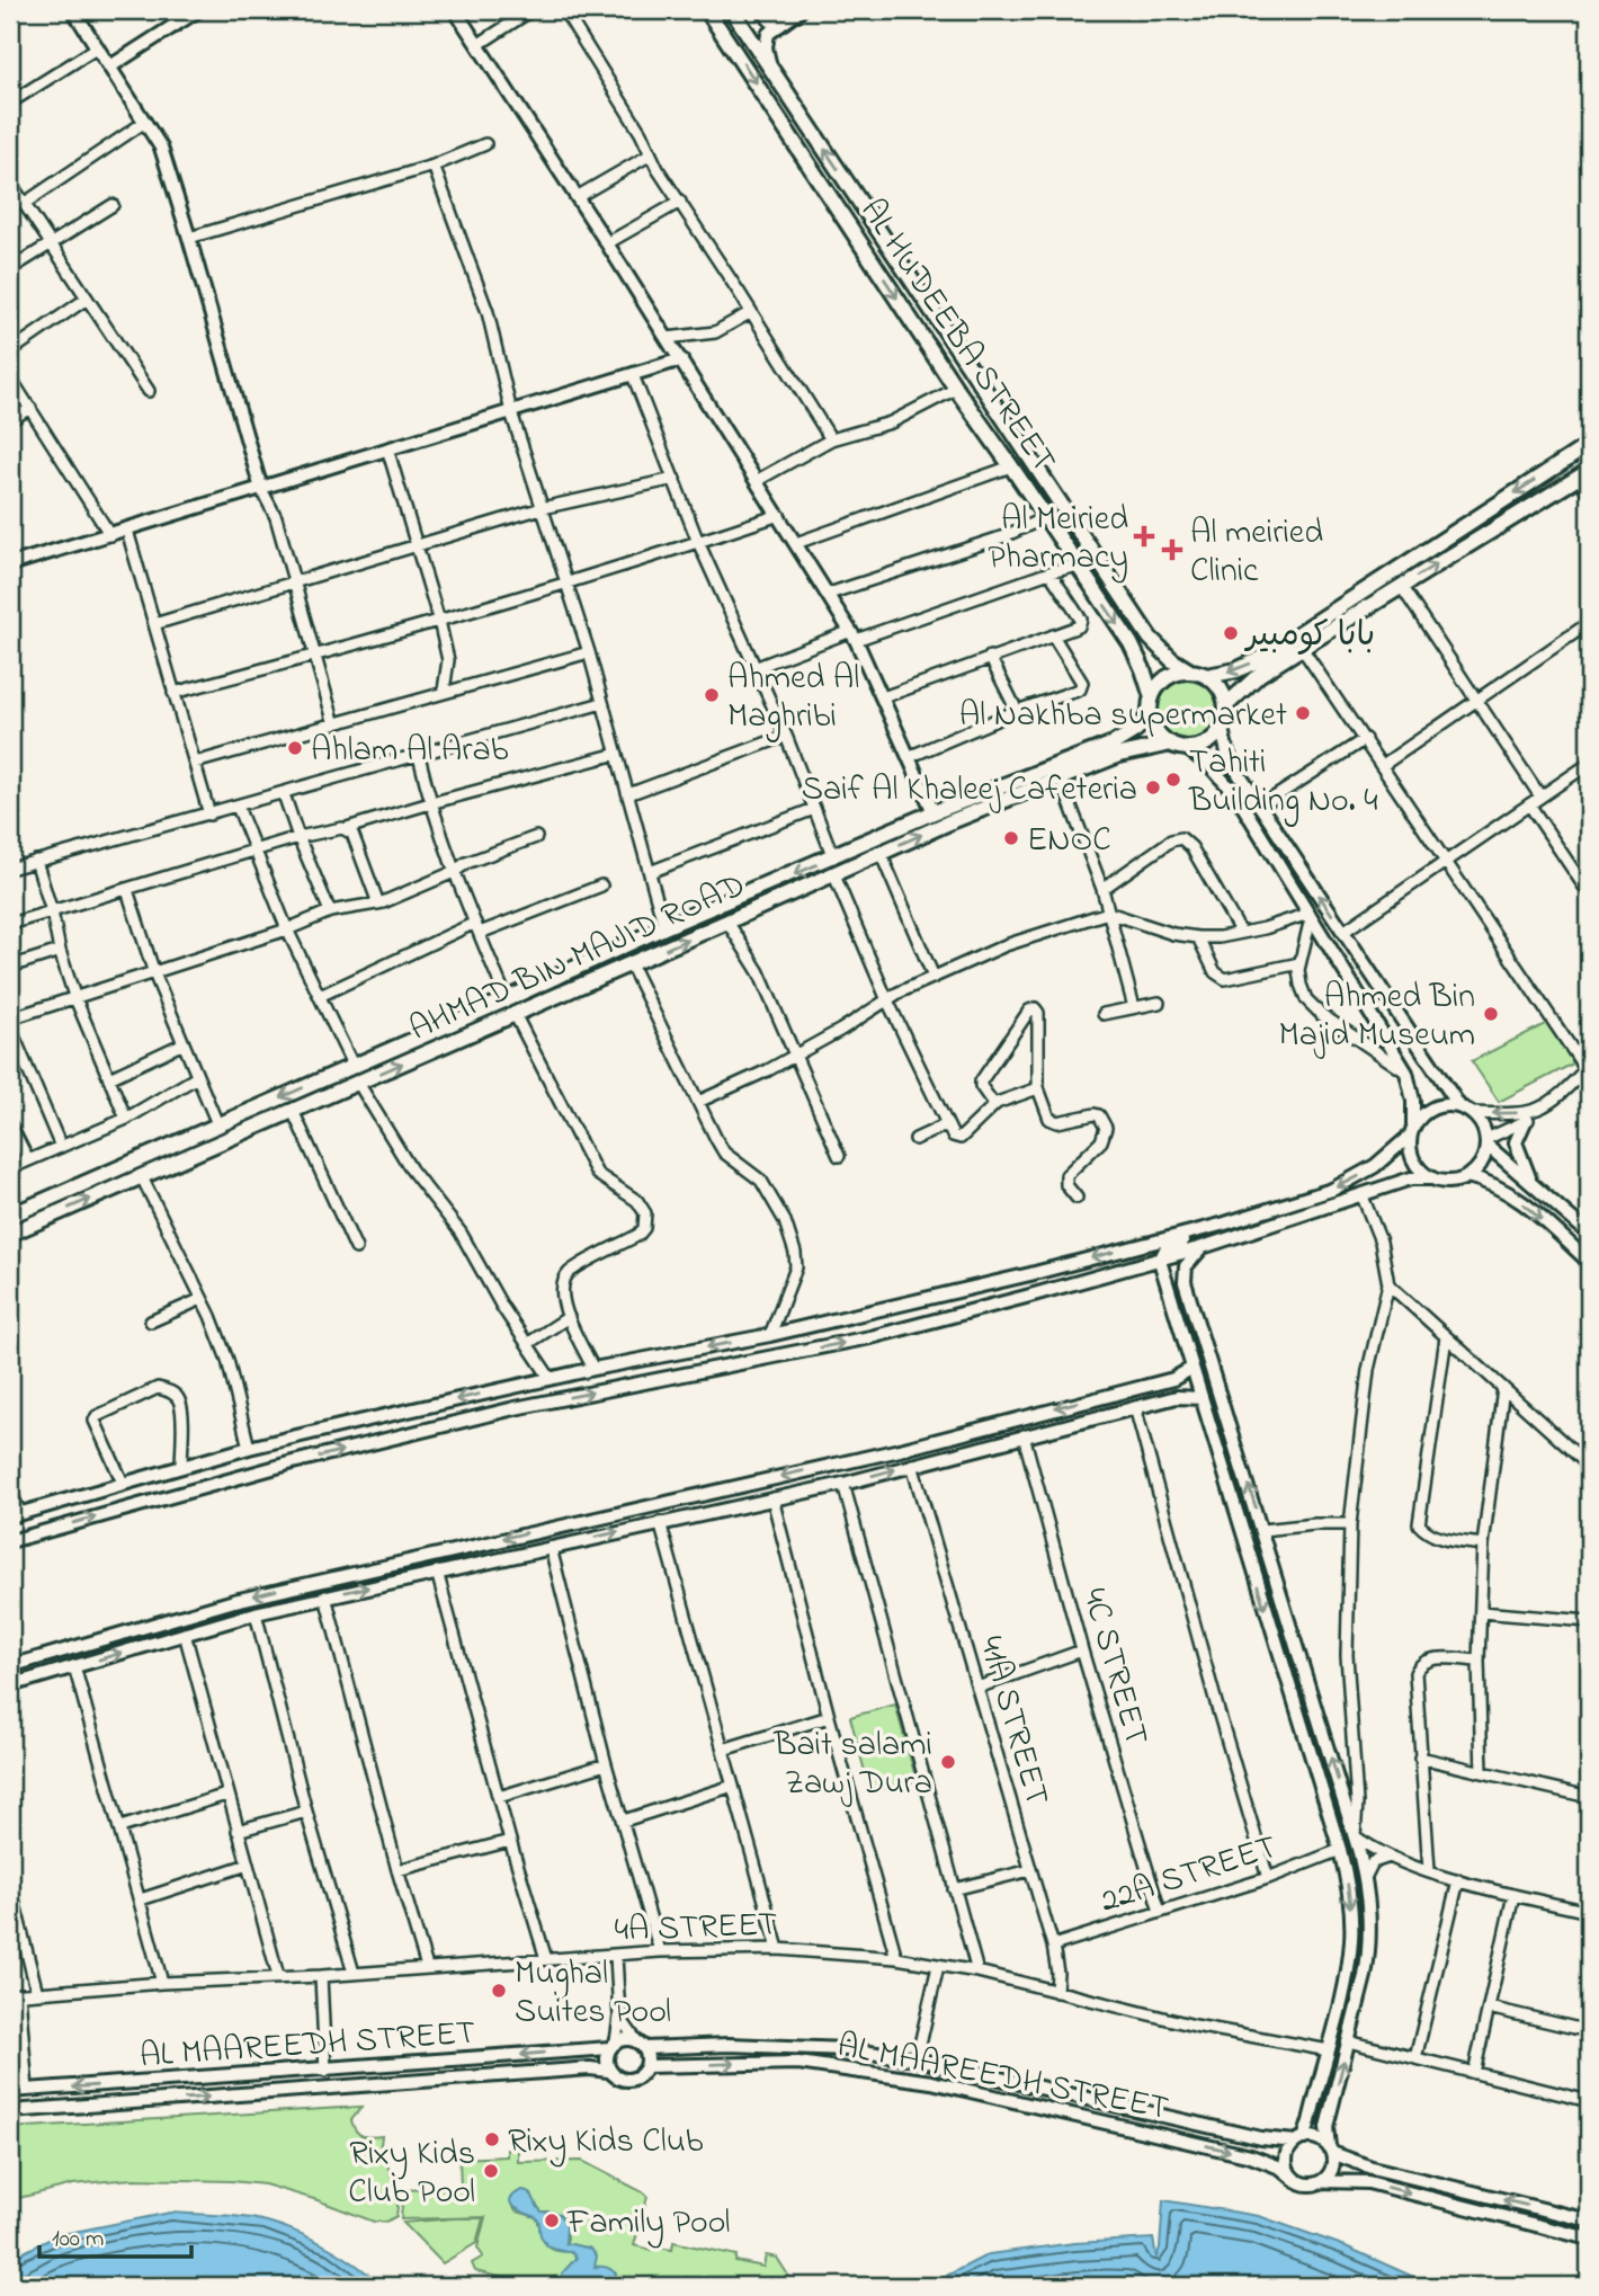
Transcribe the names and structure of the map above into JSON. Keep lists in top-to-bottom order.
{
  "streets": {
    "main road": ["AL HUDEEBA STREET", "AHMAD BIN MAJID ROAD"],
    "street": [
      "4C STREET",
      "41A STREET",
      "22A STREET",
      "4A STREET",
      "AL MAAREEDH STREET"
    ]
  },
  "crossings": [
    ["AL HUDEEBA STREET", "AHMAD BIN MAJID ROAD"],
    ["4C STREET", "22A STREET"],
    ["41A STREET", "22A STREET"],
    ["41A STREET", "4A STREET"]
  ],
  "places": {
    "health": ["Al Meiried Pharmacy", "Al meiried Clinic"],
    "other": [
      "بابا كومبير",
      "Ahmed Al Maghribi",
      "Al Nakhba supermarket",
      "Ahlam Al Arab",
      "Tahiti Building No. 4",
      "Saif Al Khaleej Cafeteria",
      "ENOC",
      "Ahmed Bin Majid Museum",
      "Bait salami Zawj Dura",
      "Mughal Suites Pool",
      "Rixy Kids Club",
      "Rixy Kids Club Pool",
      "Family Pool"
    ]
  },
  "scale_bar": "100 m"
}
